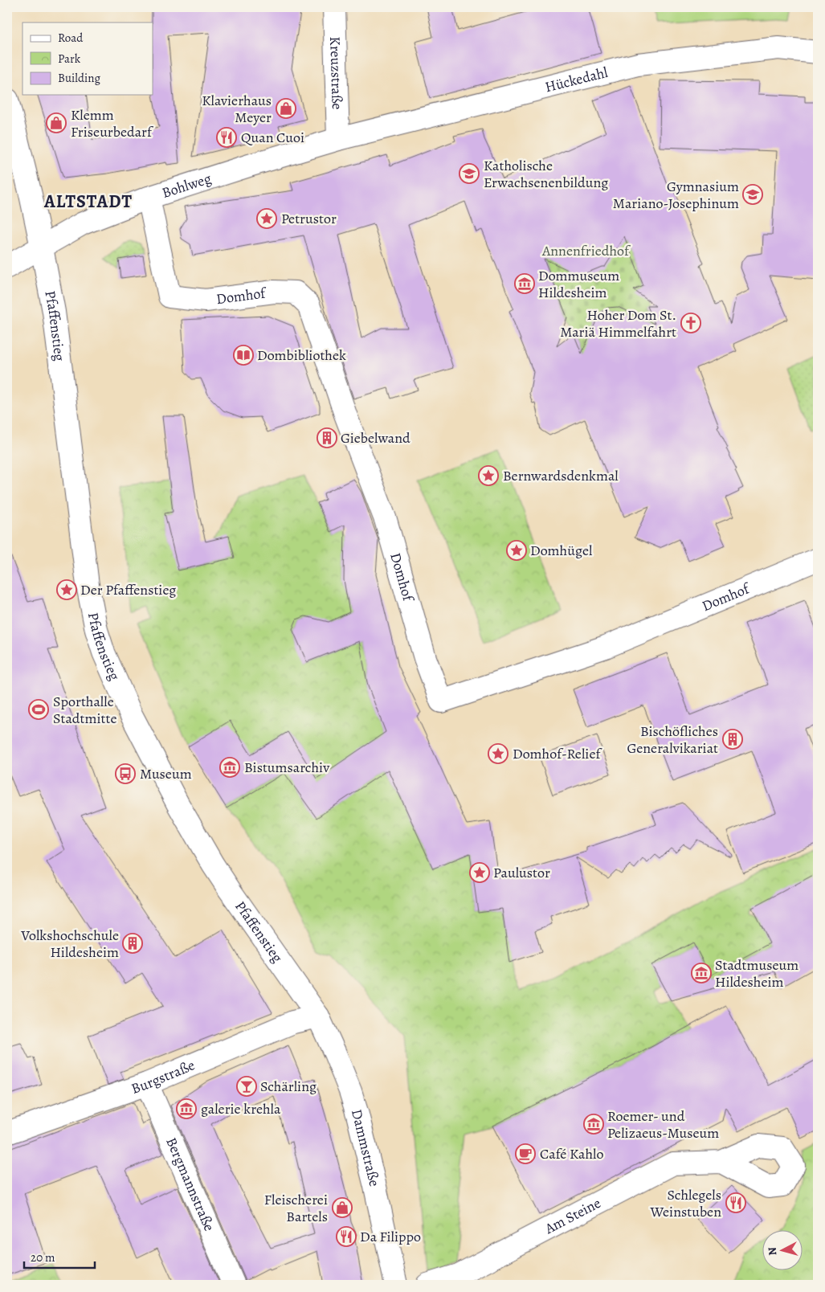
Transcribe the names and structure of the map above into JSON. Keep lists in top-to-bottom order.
{
  "streets": {
    "street": [
      "Kreuzstraße",
      "Hückedahl",
      "Bohlweg",
      "Domhof",
      "Pfaffenstieg",
      "Burgstraße",
      "Dammstraße",
      "Bergmannstraße",
      "Am Steine"
    ]
  },
  "crossings": [
    ["Kreuzstraße", "Hückedahl"],
    ["Kreuzstraße", "Bohlweg"],
    ["Hückedahl", "Bohlweg"],
    ["Bohlweg", "Domhof"],
    ["Bohlweg", "Pfaffenstieg"],
    ["Pfaffenstieg", "Burgstraße"],
    ["Pfaffenstieg", "Dammstraße"],
    ["Burgstraße", "Dammstraße"],
    ["Burgstraße", "Bergmannstraße"]
  ],
  "districts": ["ALTSTADT"],
  "parks": ["Annenfriedhof"],
  "places": {
    "shop": ["Klavierhaus Meyer", "Klemm Friseurbedarf", "Fleischerei Bartels"],
    "restaurant": ["Quan Cuoi", "Schlegels Weinstuben", "Da Filippo"],
    "school or university": ["Katholische Erwachsenenbildung", "Gymnasium Mariano-Josephinum"],
    "place": [
      "Petrustor",
      "Bernwardsdenkmal",
      "Domhügel",
      "Der Pfaffenstieg",
      "Domhof-Relief",
      "Paulustor"
    ],
    "museum": [
      "Dommuseum Hildesheim",
      "Bistumsarchiv",
      "Stadtmuseum Hildesheim",
      "galerie krehla",
      "Roemer- und Pelizaeus-Museum"
    ],
    "church": ["Hoher Dom St. Mariä Himmelfahrt"],
    "library": ["Dombibliothek"],
    "building": ["Giebelwand", "Bischöfliches Generalvikariat", "Volkshochschule Hildesheim"],
    "sports": ["Sporthalle Stadtmitte"],
    "bus stop": ["Museum"],
    "bar": ["Schärling"],
    "cafe": ["Café Kahlo"]
  },
  "legend": ["Road", "Park", "Building"],
  "scale_bar": "20 m",
  "north": "left"
}
